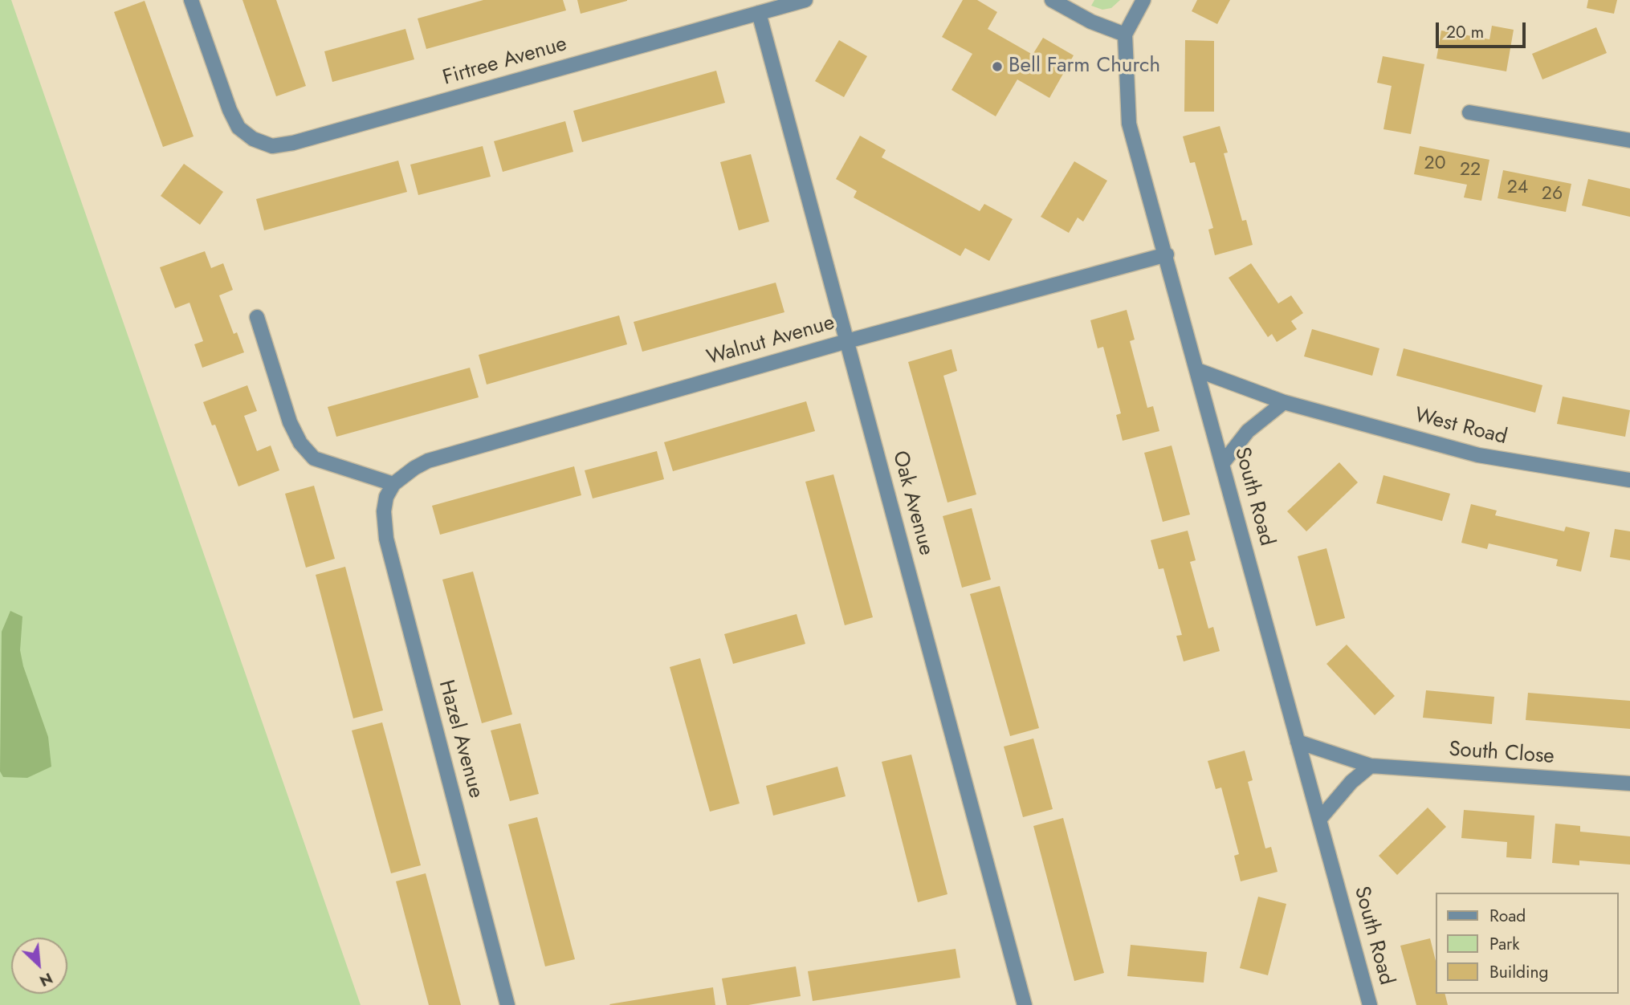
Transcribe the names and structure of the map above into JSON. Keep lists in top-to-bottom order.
{
  "streets": {
    "street": [
      "Firtree Avenue",
      "Walnut Avenue",
      "West Road",
      "South Road",
      "Oak Avenue",
      "Hazel Avenue",
      "South Close"
    ]
  },
  "crossings": [
    ["Firtree Avenue", "Oak Avenue"],
    ["Walnut Avenue", "South Road"],
    ["Walnut Avenue", "Oak Avenue"],
    ["Walnut Avenue", "Hazel Avenue"],
    ["West Road", "South Road"],
    ["South Road", "South Close"]
  ],
  "places": ["Bell Farm Church"],
  "house_numbers": [
    "20",
    "22",
    "24",
    "26"
  ],
  "legend": ["Road", "Park", "Building"],
  "scale_bar": "20 m",
  "north": "bottom right"
}
